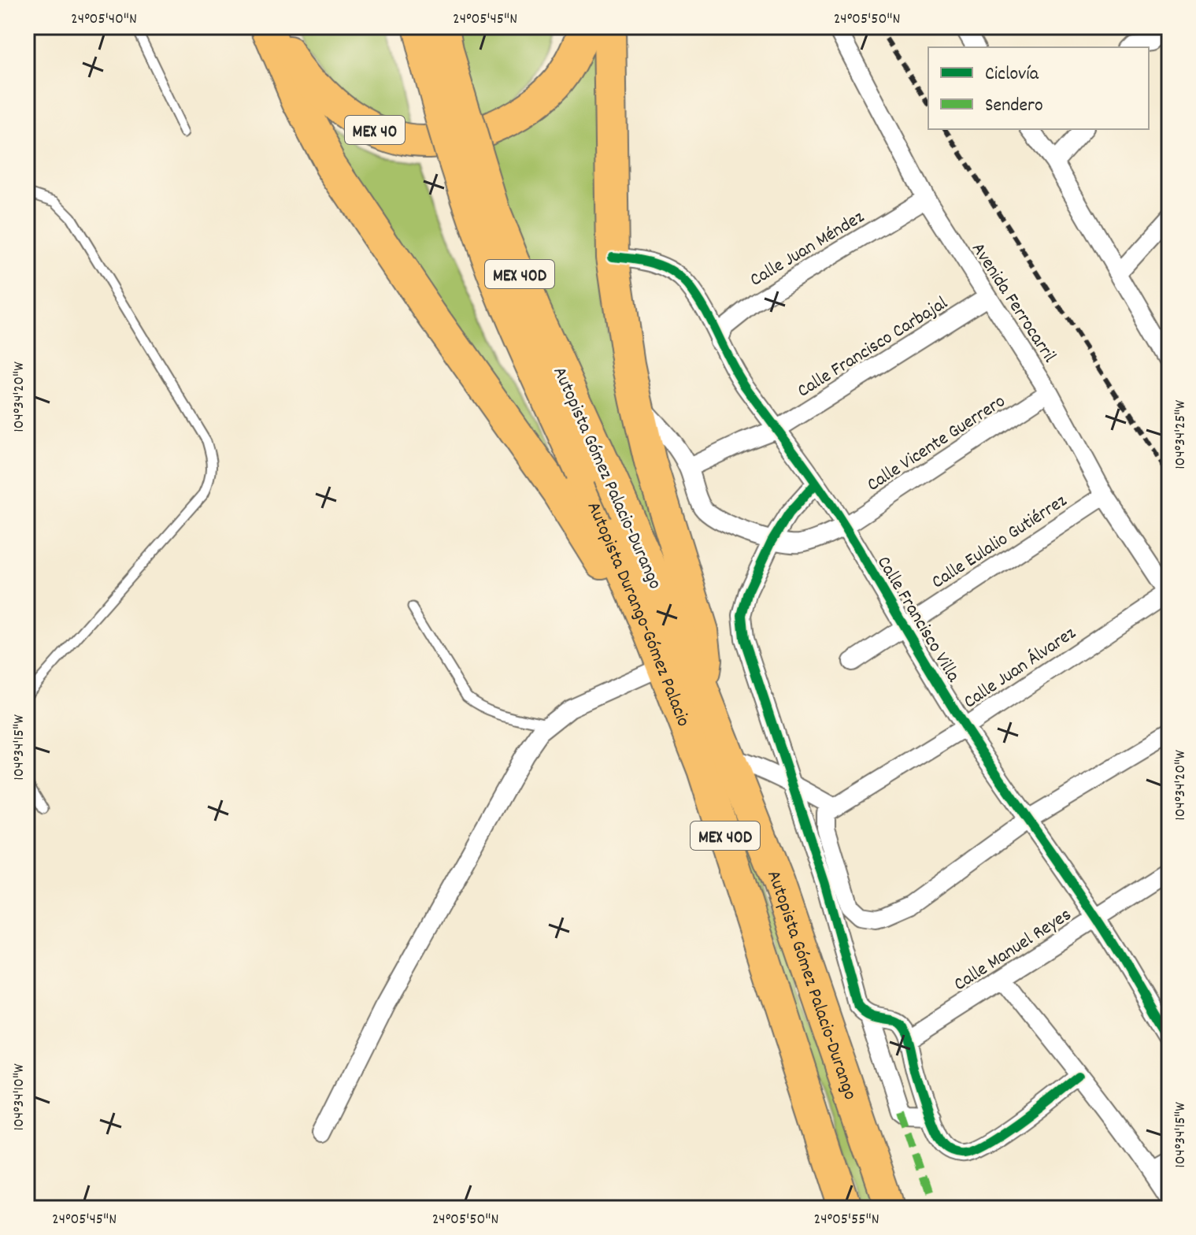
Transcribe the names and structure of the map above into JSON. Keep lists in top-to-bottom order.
{
  "streets": {
    "highway": [
      "MEX 40",
      "MEX 40D",
      "Autopista Gómez Palacio-Durango",
      "Autopista Durango-Gómez Palacio"
    ],
    "street": [
      "Calle Juan Méndez",
      "Avenida Ferrocarril",
      "Calle Francisco Carbajal",
      "Calle Vicente Guerrero",
      "Calle Eulalio Gutiérrez",
      "Calle Francisco Villa",
      "Calle Juan Álvarez",
      "Calle Manuel Reyes"
    ]
  },
  "crossings": [
    ["Calle Juan Méndez", "Avenida Ferrocarril"],
    ["Calle Juan Méndez", "Calle Francisco Villa"],
    ["Avenida Ferrocarril", "Calle Francisco Carbajal"],
    ["Avenida Ferrocarril", "Calle Vicente Guerrero"],
    ["Avenida Ferrocarril", "Calle Eulalio Gutiérrez"],
    ["Avenida Ferrocarril", "Calle Juan Álvarez"],
    ["Calle Francisco Carbajal", "Calle Vicente Guerrero"],
    ["Calle Francisco Carbajal", "Calle Francisco Villa"],
    ["Calle Vicente Guerrero", "Calle Francisco Villa"],
    ["Calle Eulalio Gutiérrez", "Calle Francisco Villa"],
    ["Calle Francisco Villa", "Calle Juan Álvarez"],
    ["Calle Francisco Villa", "Calle Manuel Reyes"]
  ],
  "legend": ["Ciclovía", "Sendero"],
  "coordinates": [
    "24°05'40\"N",
    "24°05'45\"N",
    "24°05'50\"N",
    "104°34'20\"W",
    "104°34'25\"W",
    "104°34'15\"W",
    "104°34'10\"W",
    "24°05'55\"N"
  ]
}
